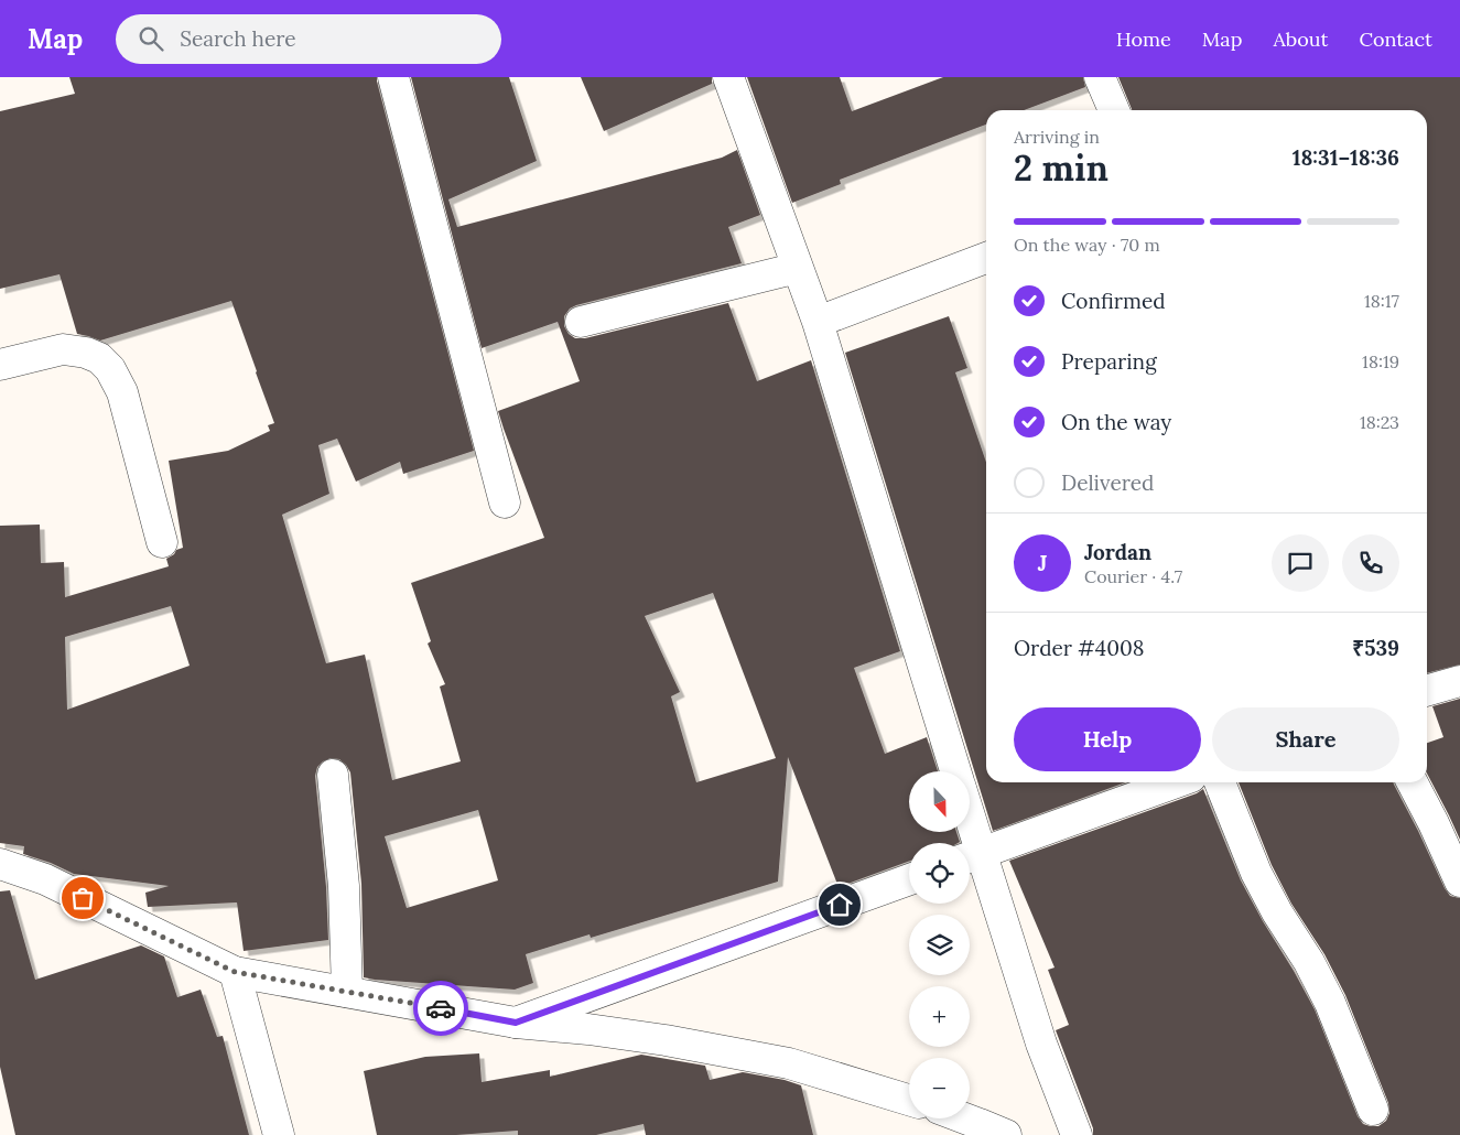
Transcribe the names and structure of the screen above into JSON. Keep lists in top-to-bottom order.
{
  "north": "bottom",
  "page": {
    "header": "Map",
    "search": "Search here",
    "nav": [
      "Home",
      "Map",
      "About",
      "Contact"
    ],
    "heading": ["2 min", "Arriving in", "18:31–18:36"],
    "panel": [
      "Jordan",
      "Courier · 4.7",
      "Order #4008",
      "₹539"
    ],
    "bar": "On the way · 70 m",
    "list": [
      ["Confirmed", "18:17"],
      ["Preparing", "18:19"],
      ["On the way", "18:23"],
      "Delivered"
    ],
    "round": "J",
    "buttons": ["Help", "Share"],
    "map_buttons": ["+", "−"]
  }
}
